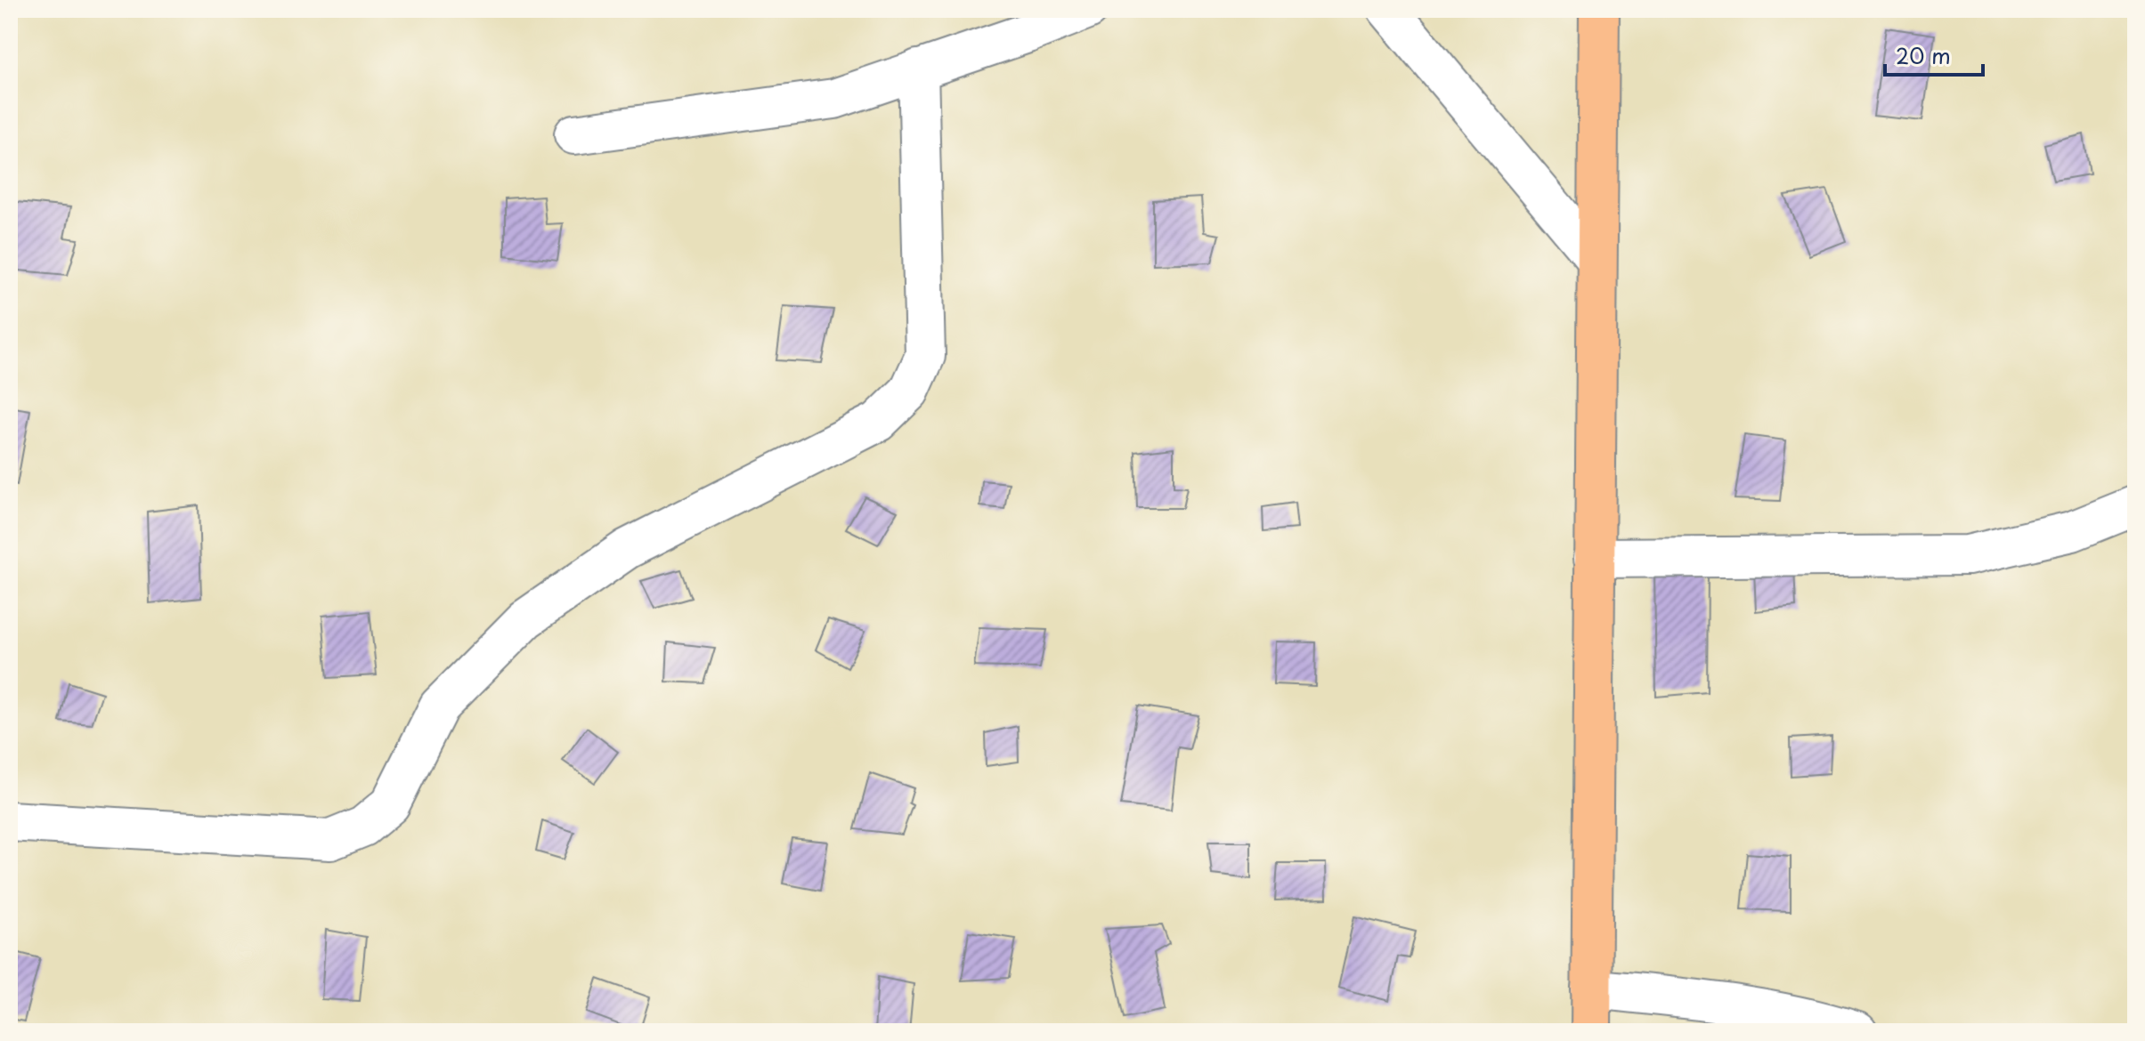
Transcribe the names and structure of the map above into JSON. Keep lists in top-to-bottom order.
{
  "scale_bar": "20 m"
}
